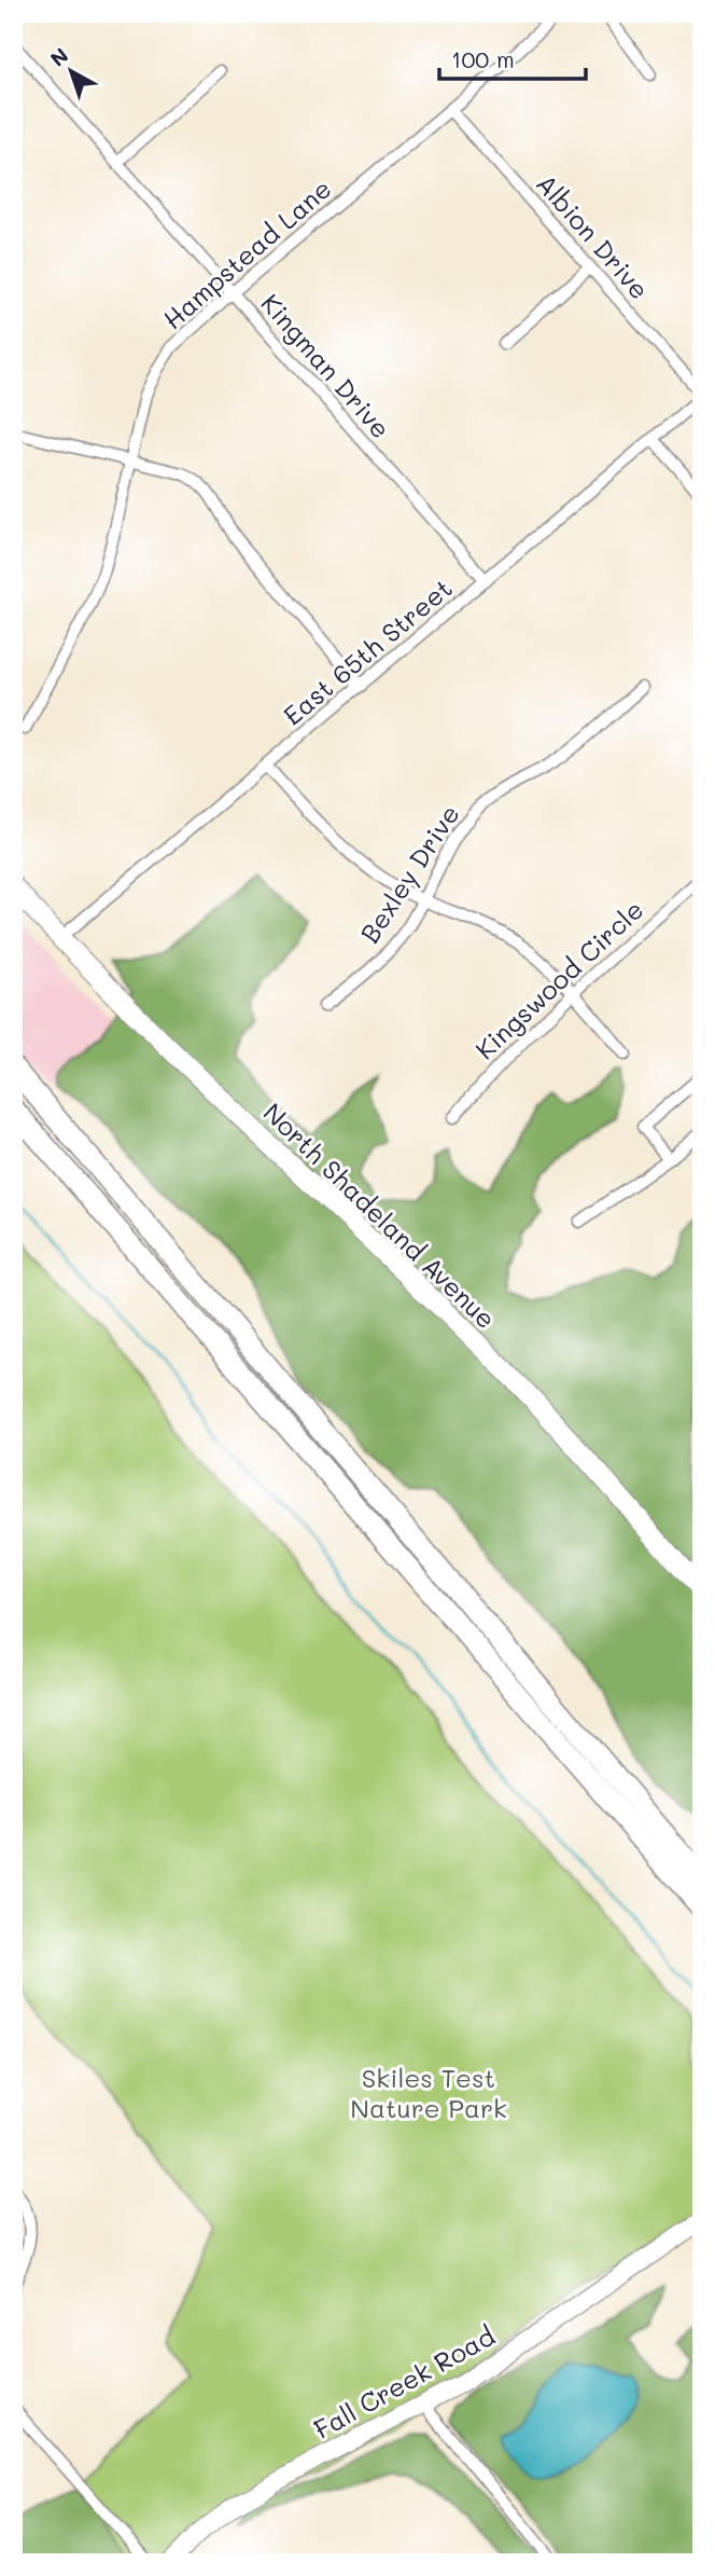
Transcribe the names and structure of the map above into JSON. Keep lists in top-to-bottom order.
{
  "streets": {
    "main road": ["North Shadeland Avenue", "Fall Creek Road"],
    "street": [
      "Albion Drive",
      "Hampstead Lane",
      "Kingman Drive",
      "East 65th Street",
      "Bexley Drive",
      "Kingswood Circle"
    ]
  },
  "crossings": [
    ["Albion Drive", "Hampstead Lane"],
    ["Albion Drive", "East 65th Street"],
    ["Hampstead Lane", "Kingman Drive"],
    ["Kingman Drive", "East 65th Street"],
    ["East 65th Street", "North Shadeland Avenue"]
  ],
  "parks": ["Skiles Test Nature Park"],
  "scale_bar": "100 m",
  "north": "top left"
}
